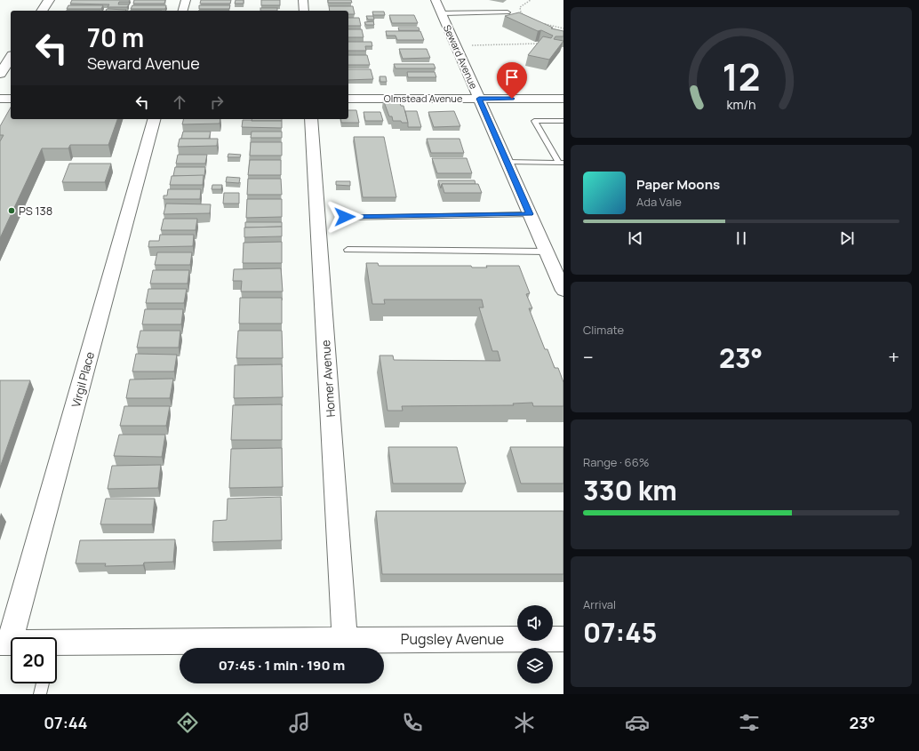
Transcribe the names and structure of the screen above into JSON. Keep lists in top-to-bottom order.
{
  "streets": {
    "street": [
      "Seward Avenue",
      "Olmstead Avenue",
      "Homer Avenue",
      "Virgil Place",
      "Pugsley Avenue"
    ]
  },
  "crossings": [
    ["Seward Avenue", "Olmstead Avenue"],
    ["Homer Avenue", "Pugsley Avenue"],
    ["Virgil Place", "Pugsley Avenue"]
  ],
  "places": ["PS 138"],
  "page": {
    "turn": ["70 m", "Seward Avenue"],
    "song": ["Paper Moons", "Ada Vale"],
    "tile": [
      "Climate",
      ["Range · 66%", "330 km"],
      ["Arrival", "07:45"]
    ],
    "heat": ["−", "23°", "+"],
    "limit": "20",
    "trip": "07:45 · 1 min · 190 m",
    "tabs": ["07:44", "23°"],
    "gauge": ["12", "km/h"]
  }
}
